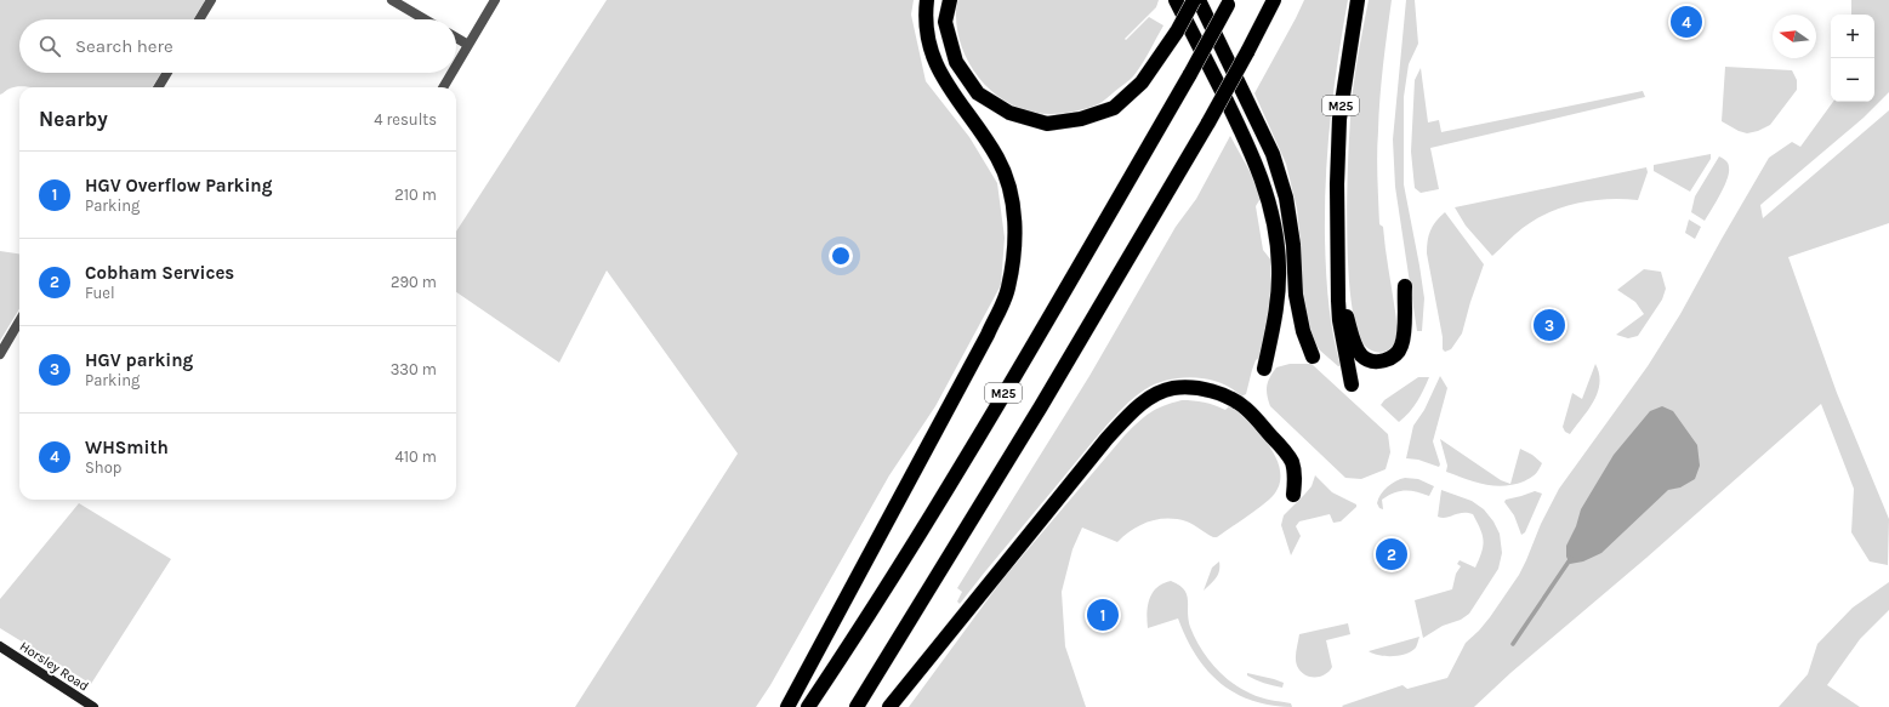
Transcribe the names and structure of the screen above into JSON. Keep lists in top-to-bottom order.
{
  "streets": {
    "highway": ["M25"],
    "street": ["Horsley Road"]
  },
  "north": "left",
  "page": {
    "pins": [
      "4",
      "3",
      "2",
      "1"
    ],
    "map_buttons": ["+", "−"],
    "search": "Search here",
    "heading": ["Nearby", "4 results"],
    "list": [
      {
        "mark": "1",
        "name": "HGV Overflow Parking",
        "note": "Parking",
        "value": "210 m"
      },
      {
        "mark": "2",
        "name": "Cobham Services",
        "note": "Fuel",
        "value": "290 m"
      },
      {
        "mark": "3",
        "name": "HGV parking",
        "note": "Parking",
        "value": "330 m"
      },
      {
        "mark": "4",
        "name": "WHSmith",
        "note": "Shop",
        "value": "410 m"
      }
    ]
  }
}
